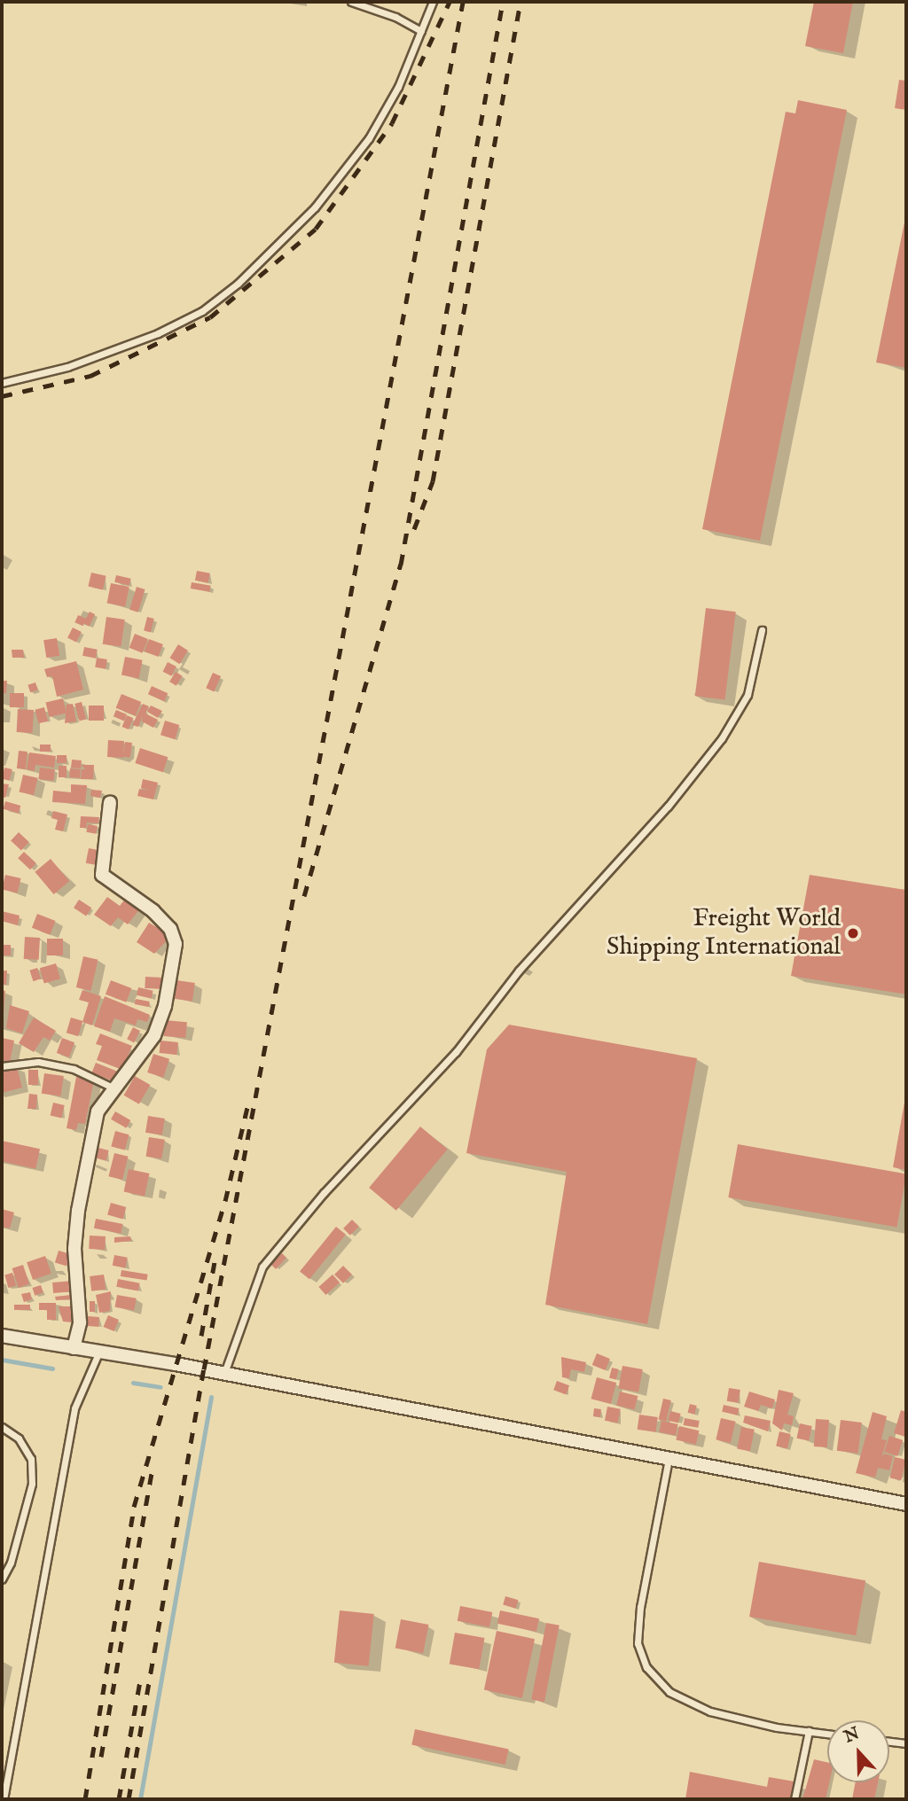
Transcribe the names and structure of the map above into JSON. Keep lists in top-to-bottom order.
{
  "places": ["Freight World Shipping International"],
  "north": "top"
}
